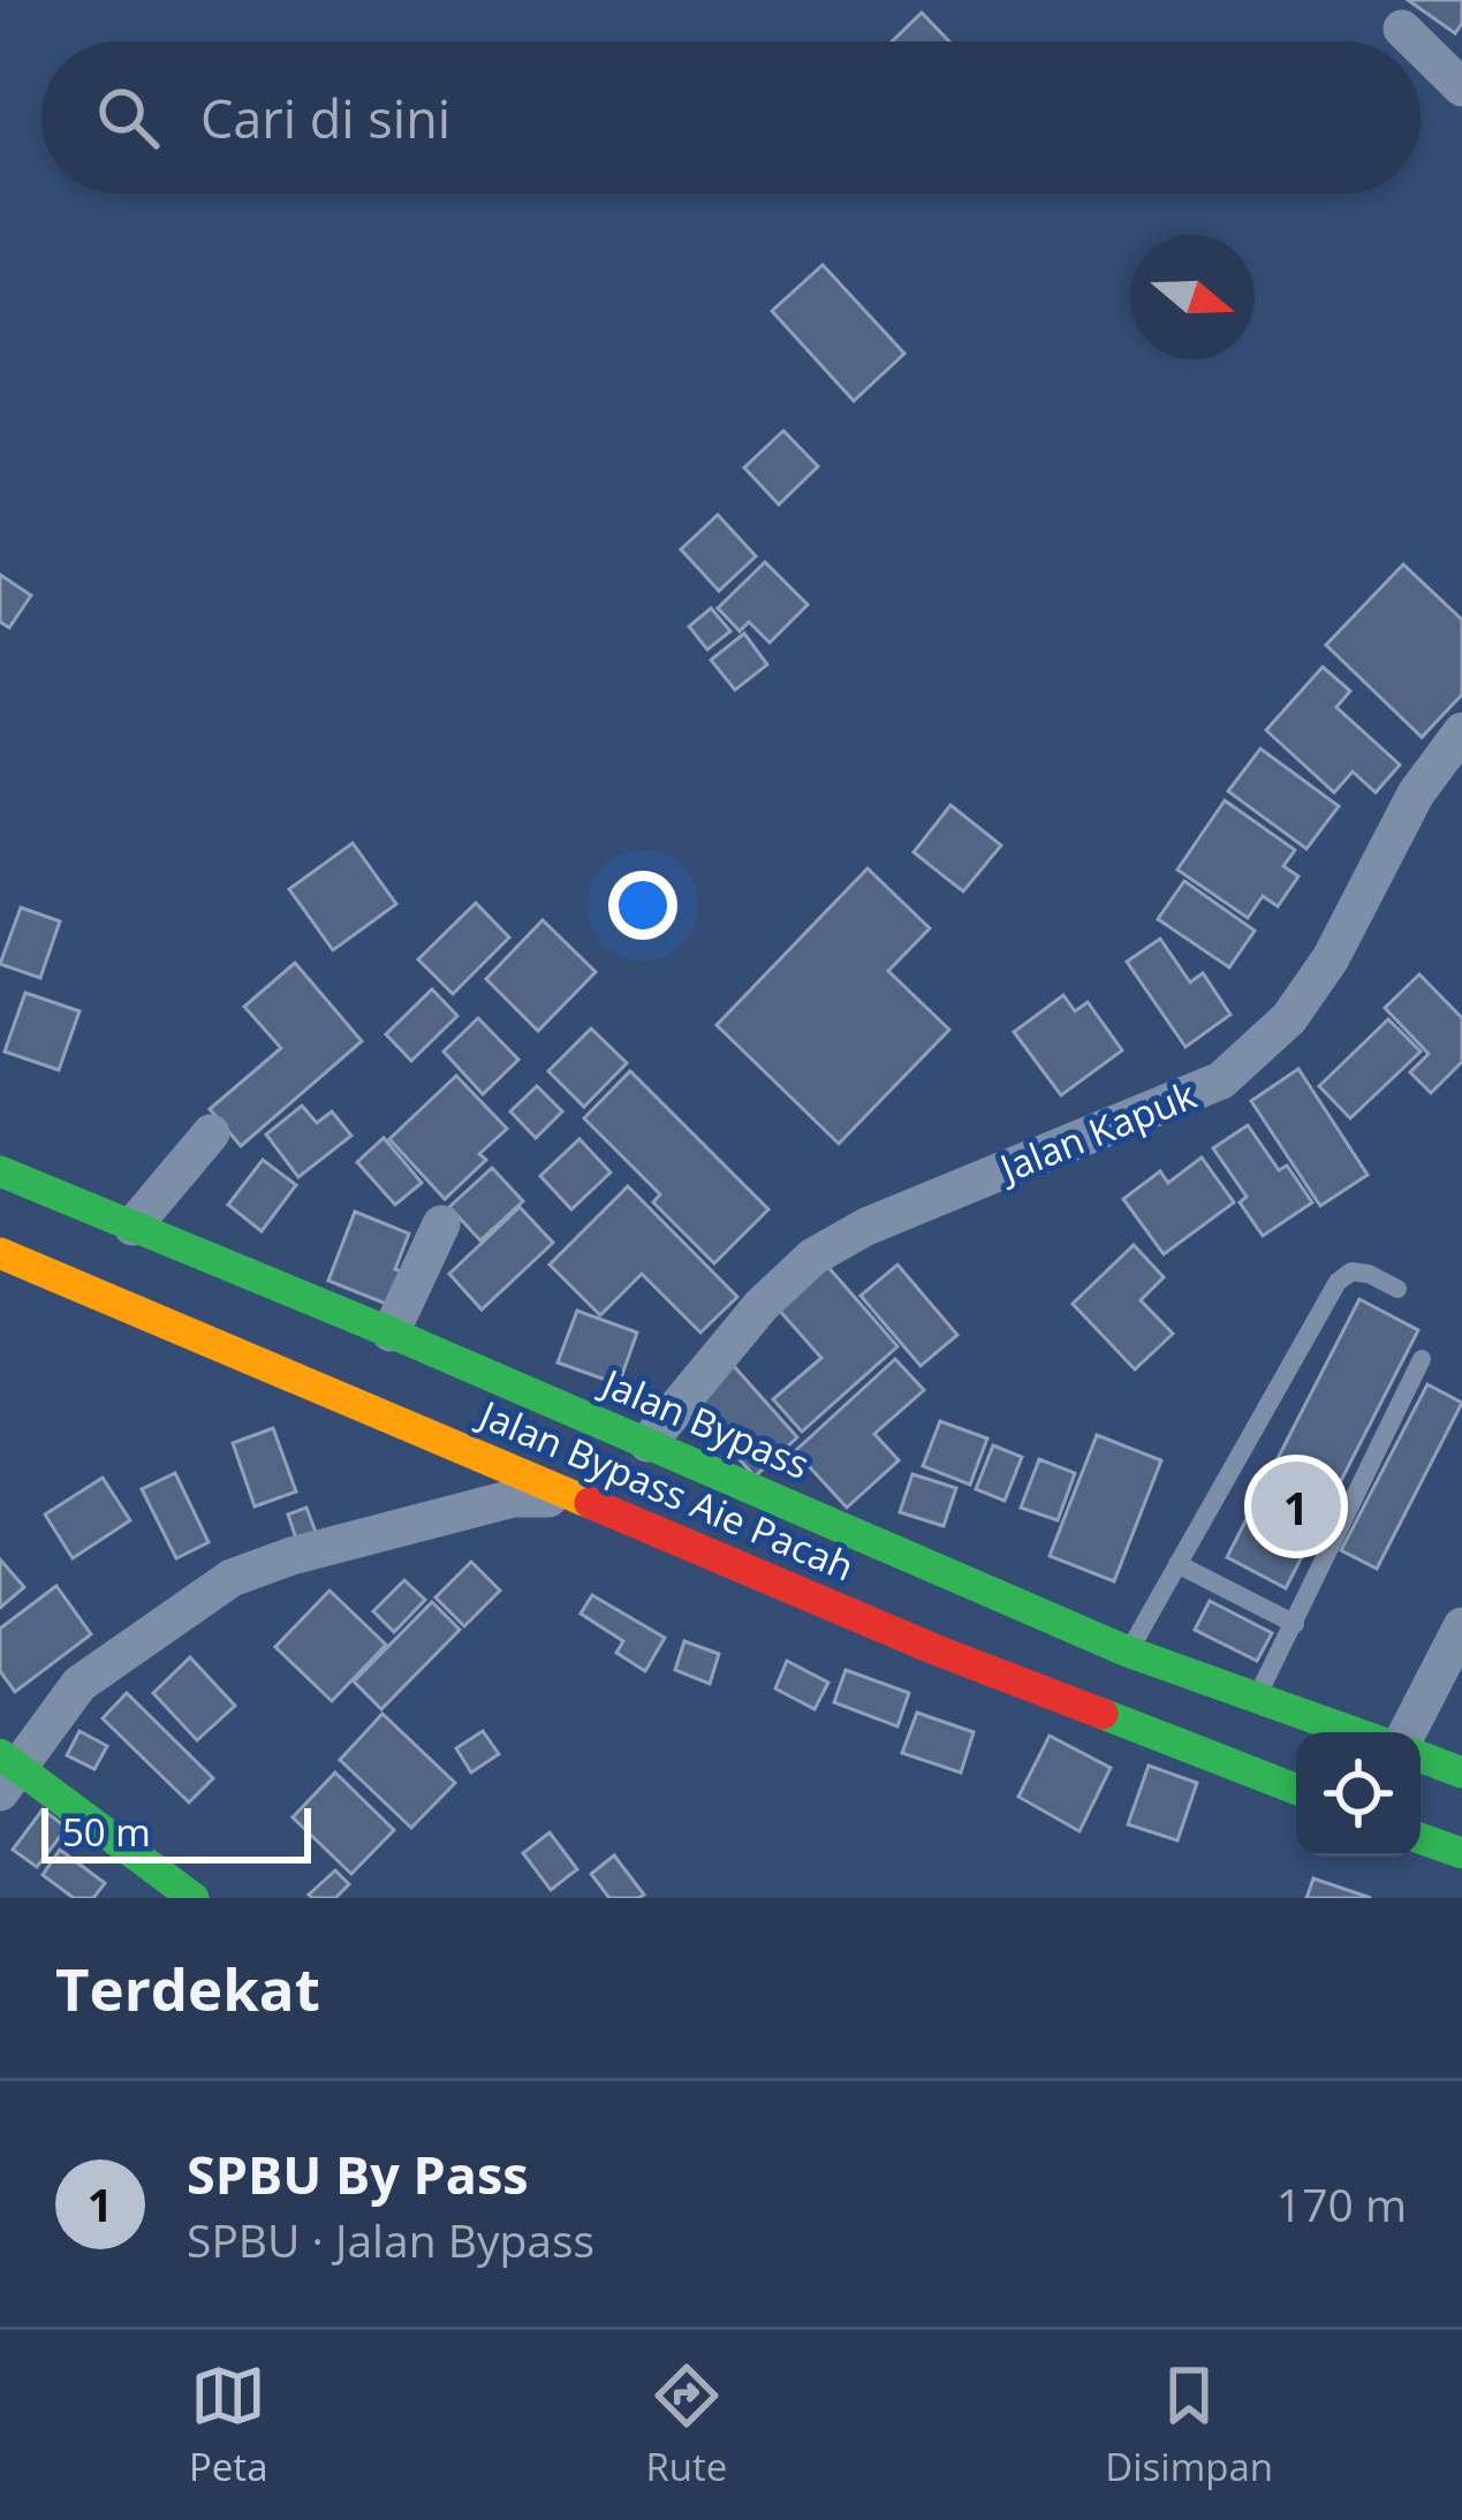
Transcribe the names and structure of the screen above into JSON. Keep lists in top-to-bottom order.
{
  "streets": {
    "main road": ["Jalan Bypass", "Jalan Bypass Aie Pacah"],
    "street": ["Jalan Kapuk"]
  },
  "crossings": [
    ["Jalan Kapuk", "Jalan Bypass"]
  ],
  "scale_bar": "50 m",
  "north": "right",
  "page": {
    "search": "Cari di sini",
    "pins": "1",
    "scale": "50 m",
    "heading": "Terdekat",
    "list": [
      {
        "mark": "1",
        "name": "SPBU By Pass",
        "note": "SPBU · Jalan Bypass",
        "value": "170 m"
      }
    ],
    "nav": ["Peta", "Rute", "Disimpan"]
  }
}
